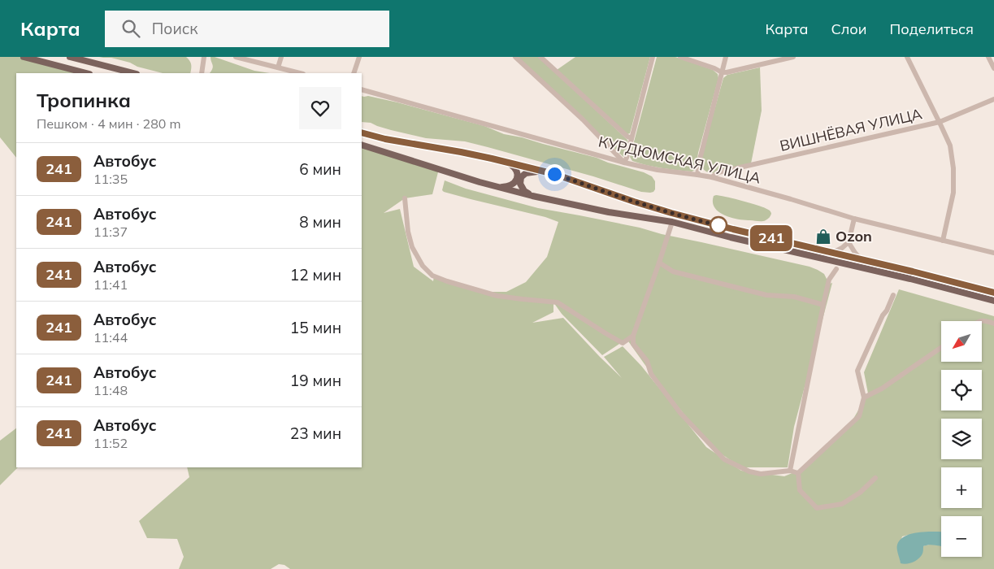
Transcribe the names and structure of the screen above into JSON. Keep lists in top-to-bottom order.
{
  "streets": {
    "street": ["ВИШНЁВАЯ УЛИЦА", "КУРДЮМСКАЯ УЛИЦА"]
  },
  "crossings": [
    ["ВИШНЁВАЯ УЛИЦА", "КУРДЮМСКАЯ УЛИЦА"]
  ],
  "places": {
    "shop": ["Ozon"]
  },
  "lines": ["bus line 241"],
  "north": "bottom left",
  "page": {
    "header": "Карта",
    "search": "Поиск",
    "nav": ["Карта", "Слои", "Поделиться"],
    "on_map": "241",
    "heading": ["Тропинка", "Пешком · 4 мин · 280 m"],
    "list": [
      {
        "mark": "241",
        "name": "Автобус",
        "note": "11:35",
        "value": "6 мин"
      },
      {
        "mark": "241",
        "name": "Автобус",
        "note": "11:37",
        "value": "8 мин"
      },
      {
        "mark": "241",
        "name": "Автобус",
        "note": "11:41",
        "value": "12 мин"
      },
      {
        "mark": "241",
        "name": "Автобус",
        "note": "11:44",
        "value": "15 мин"
      },
      {
        "mark": "241",
        "name": "Автобус",
        "note": "11:48",
        "value": "19 мин"
      },
      {
        "mark": "241",
        "name": "Автобус",
        "note": "11:52",
        "value": "23 мин"
      }
    ],
    "map_buttons": ["+", "−"]
  }
}
